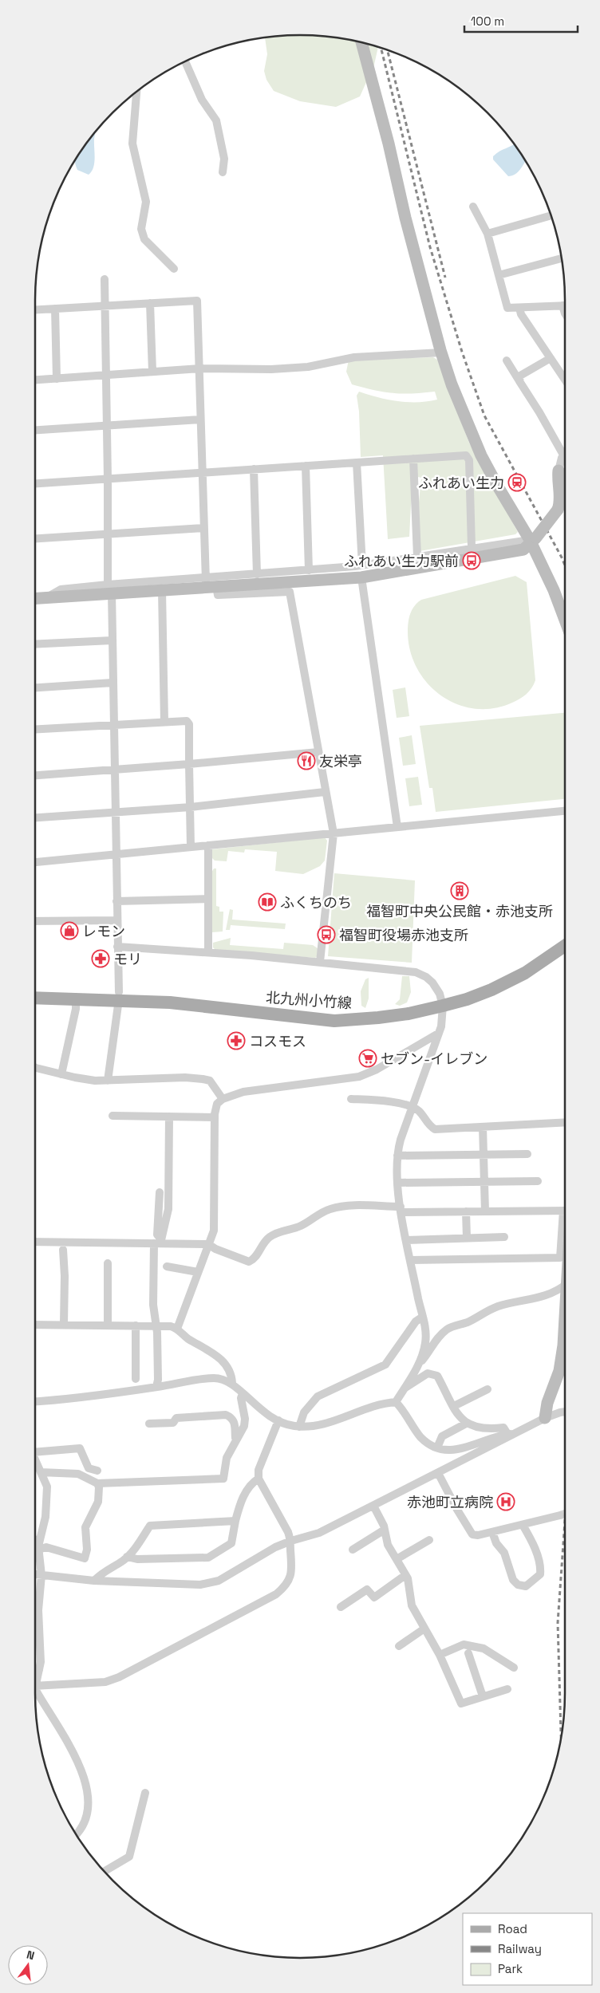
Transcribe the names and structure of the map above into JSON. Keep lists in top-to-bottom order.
{
  "streets": {
    "main road": ["北九州小竹線"]
  },
  "places": {
    "station": ["ふれあい生力"],
    "bus stop": ["ふれあい生力駅前", "福智町役場赤池支所"],
    "restaurant": ["友栄亭"],
    "building": ["福智町中央公民館・赤池支所"],
    "library": ["ふくちのち"],
    "shop": ["レモン"],
    "pharmacy": ["モリ", "コスモス"],
    "supermarket": ["セブン-イレブン"],
    "hospital": ["赤池町立病院"]
  },
  "legend": ["Road", "Railway", "Park"],
  "scale_bar": "100 m",
  "north": "top"
}
